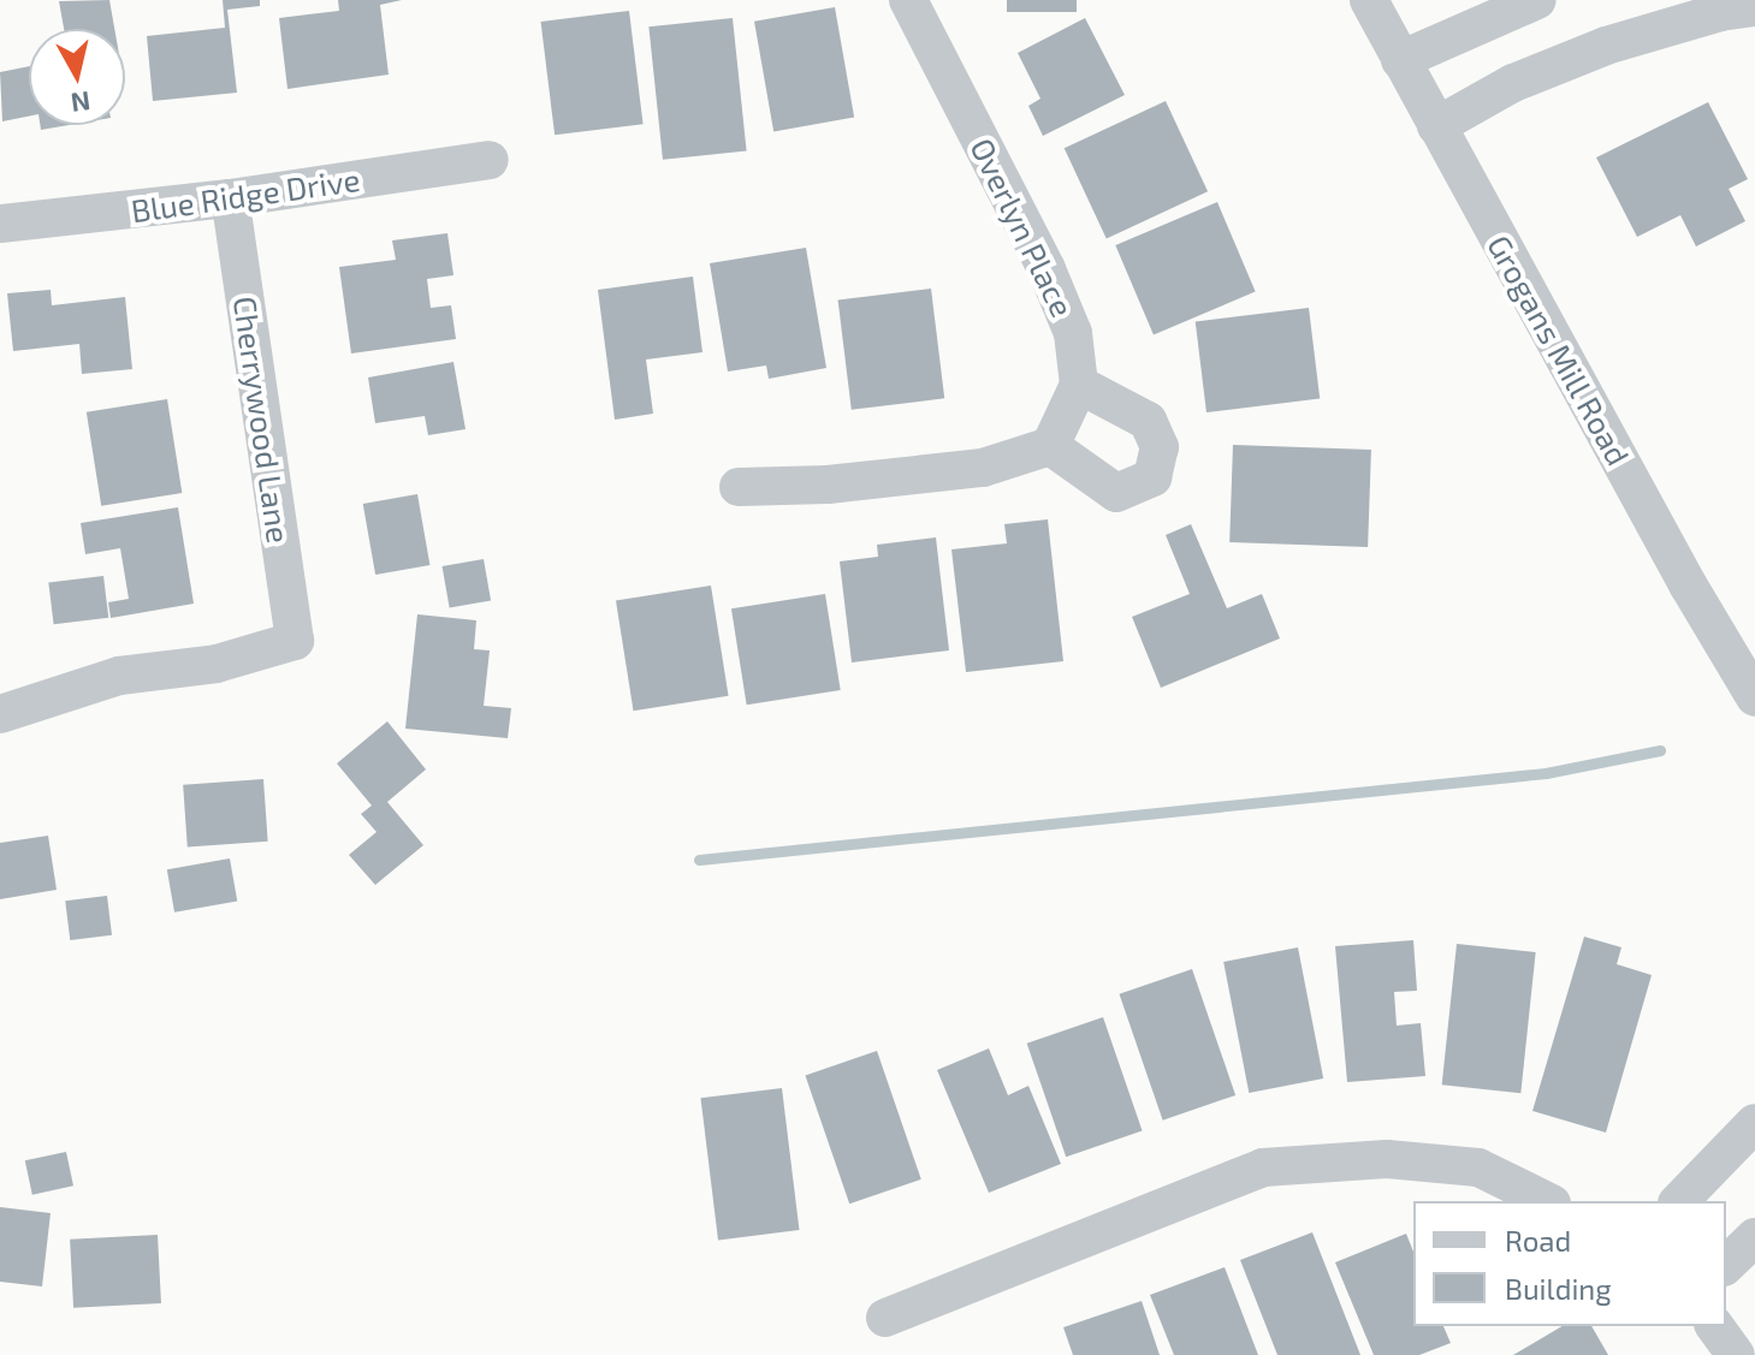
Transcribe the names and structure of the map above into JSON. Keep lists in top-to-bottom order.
{
  "streets": {
    "street": [
      "Blue Ridge Drive",
      "Overlyn Place",
      "Grogans Mill Road",
      "Cherrywood Lane"
    ]
  },
  "crossings": [
    ["Blue Ridge Drive", "Cherrywood Lane"]
  ],
  "legend": ["Road", "Building"],
  "north": "bottom"
}
